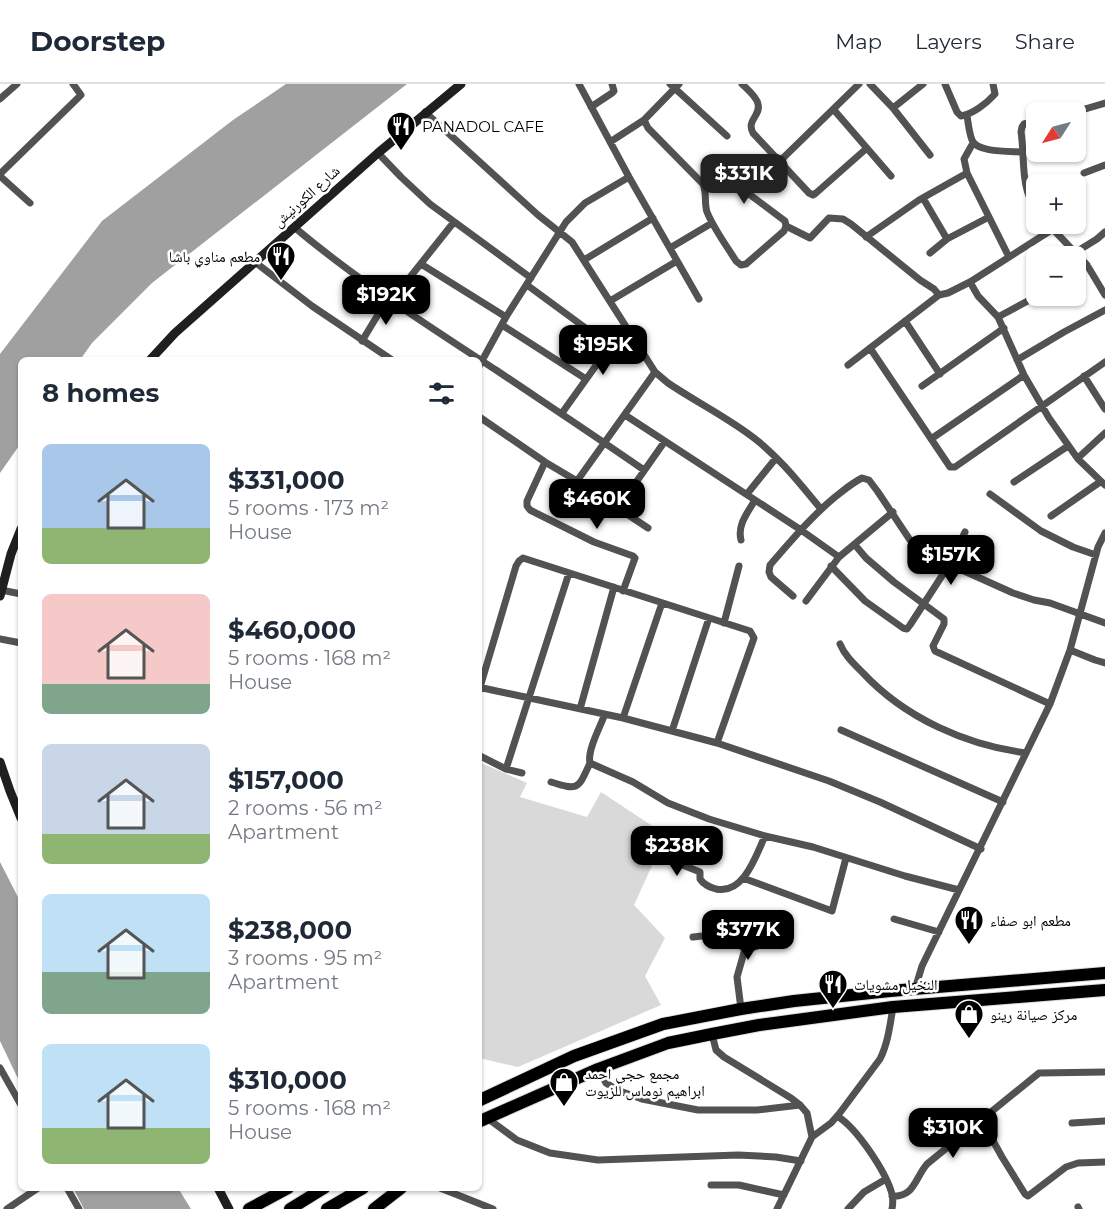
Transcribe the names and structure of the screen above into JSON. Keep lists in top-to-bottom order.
{
  "streets": {
    "street": ["شارع الكورنيش"]
  },
  "places": {
    "restaurant": [
      "PANADOL CAFE",
      "مطعم مناوي باشا",
      "مطعم ابو صفاء",
      "النخيل مشويات"
    ],
    "shop": ["مركز صيانة رينو", "مجمع حجي احمد ابراهيم نوماس للزيوت"]
  },
  "north": "bottom left",
  "page": {
    "header": "Doorstep",
    "nav": ["Map", "Layers", "Share"],
    "map_buttons": ["+", "−"],
    "price": [
      "$331K",
      "$192K",
      "$195K",
      "$460K",
      "$157K",
      "$238K",
      "$377K",
      "$310K"
    ],
    "heading": "8 homes",
    "list": [
      {
        "name": "$331,000",
        "note": "5 rooms · 173 m² · House"
      },
      {
        "name": "$460,000",
        "note": "5 rooms · 168 m² · House"
      },
      {
        "name": "$157,000",
        "note": "2 rooms · 56 m² · Apartment"
      },
      {
        "name": "$238,000",
        "note": "3 rooms · 95 m² · Apartment"
      },
      {
        "name": "$310,000",
        "note": "5 rooms · 168 m² · House"
      }
    ]
  }
}
